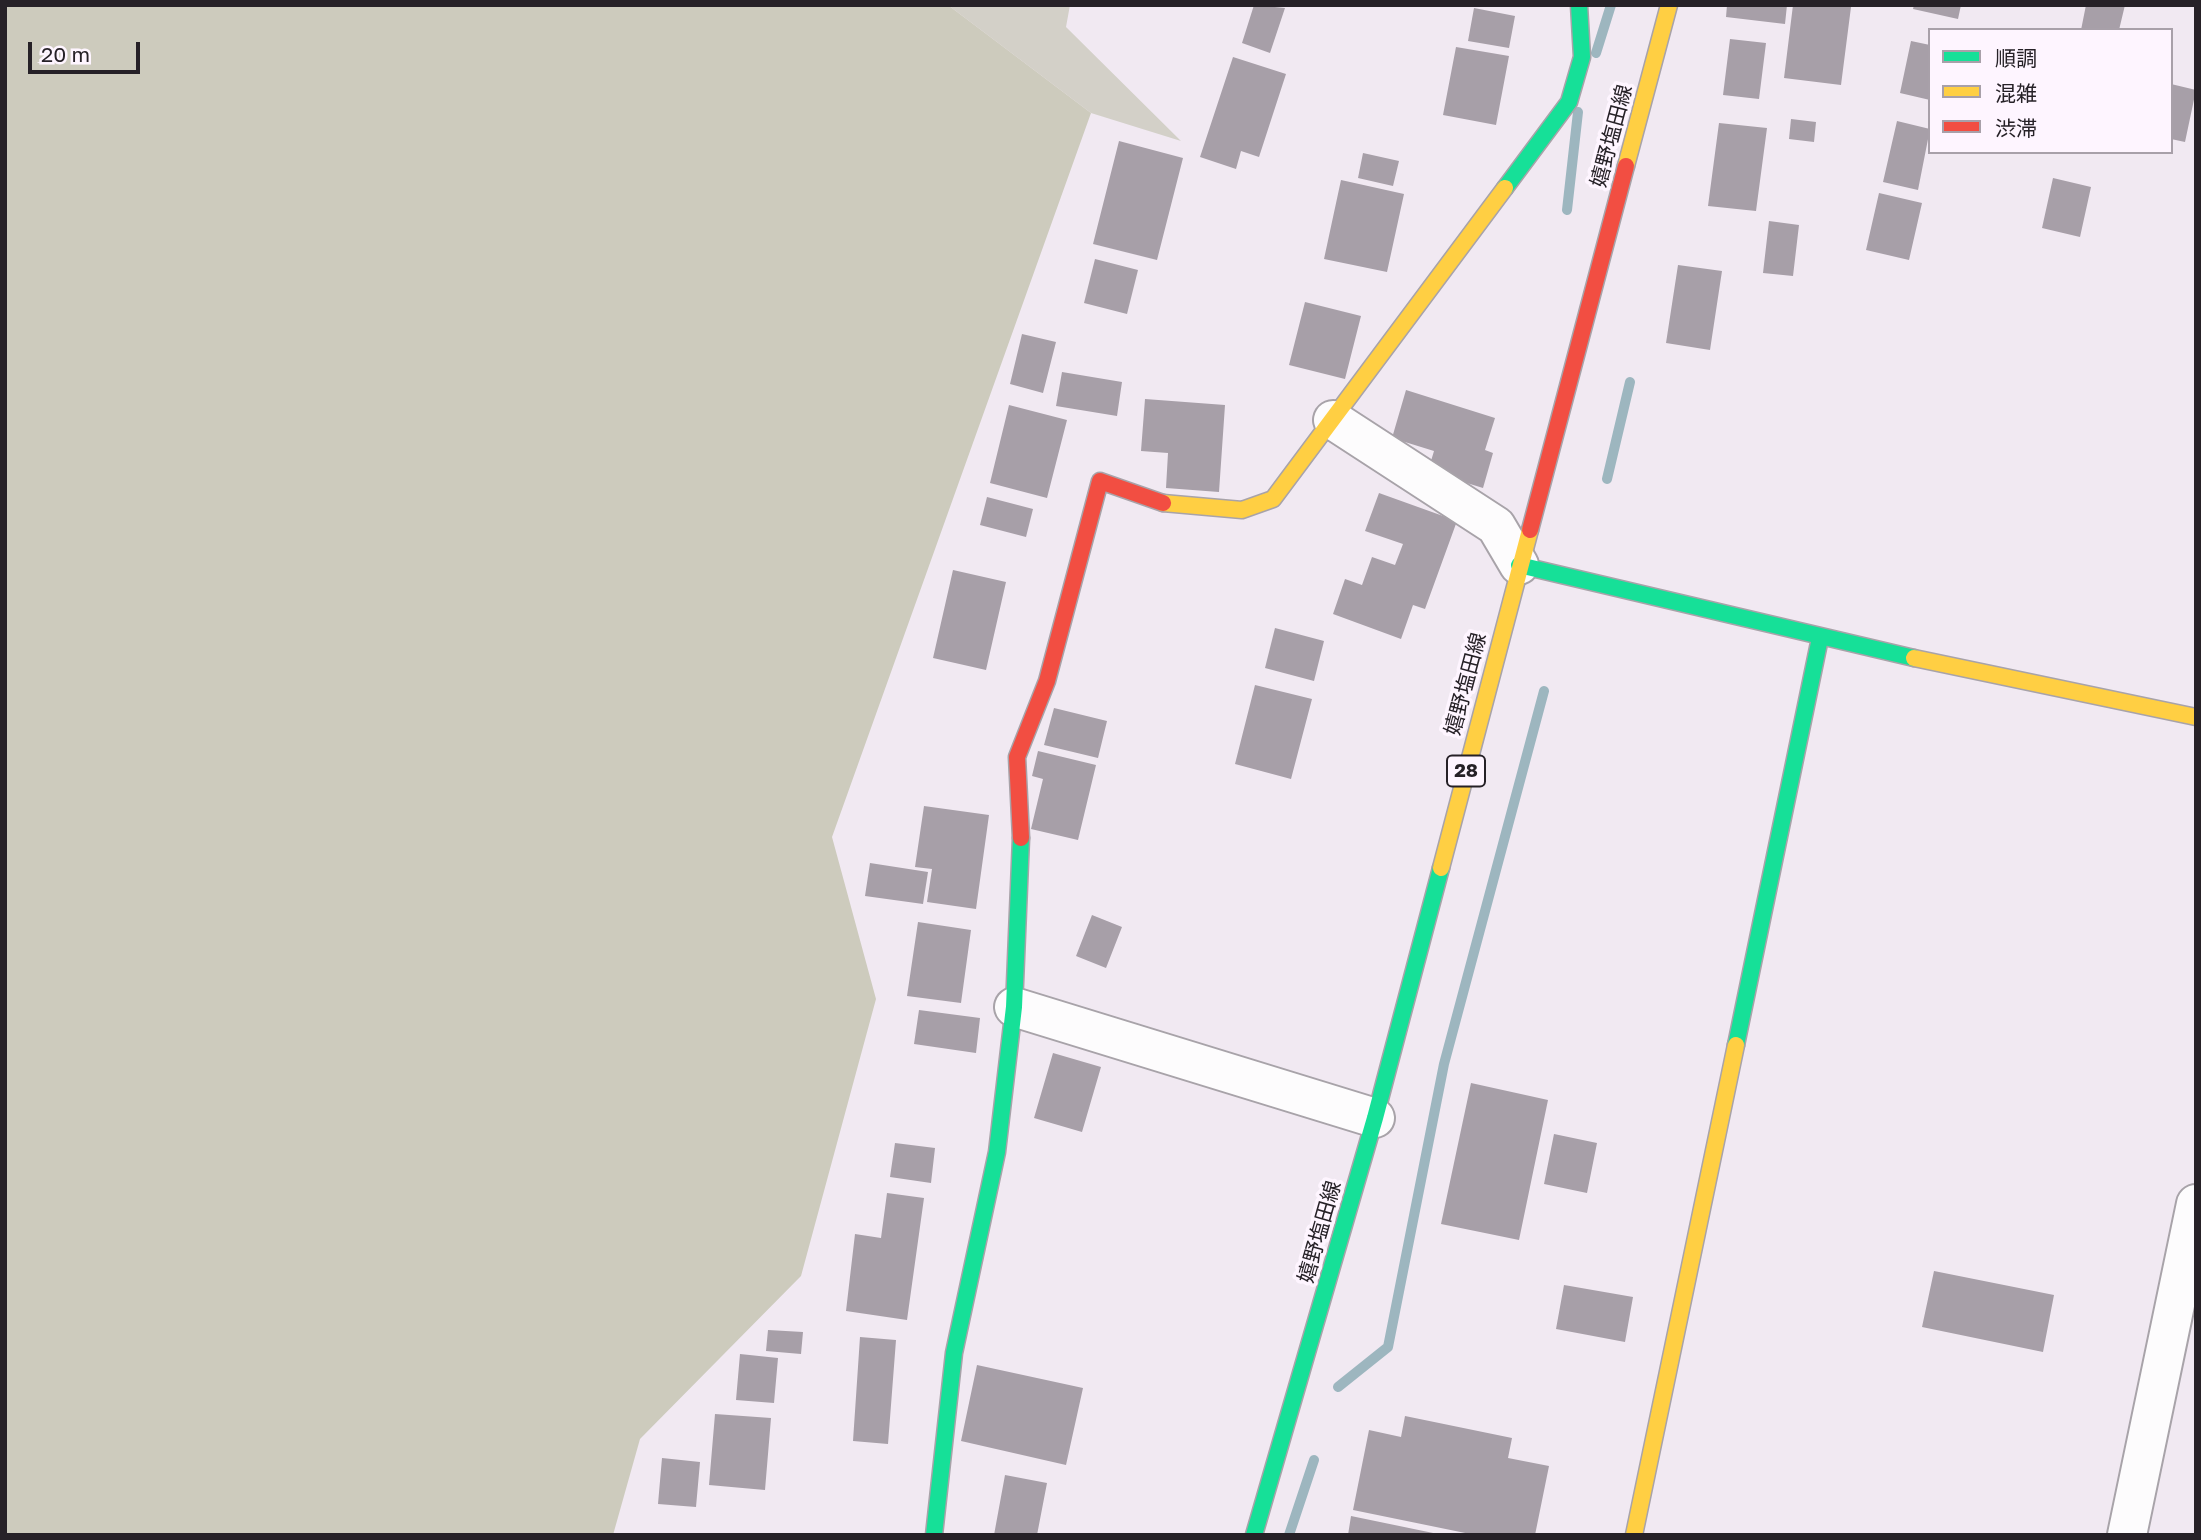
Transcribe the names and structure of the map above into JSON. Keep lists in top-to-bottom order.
{
  "streets": {
    "street": ["嬉野塩田線", "28"]
  },
  "legend": ["順調", "混雑", "渋滞"],
  "scale_bar": "20 m"
}
